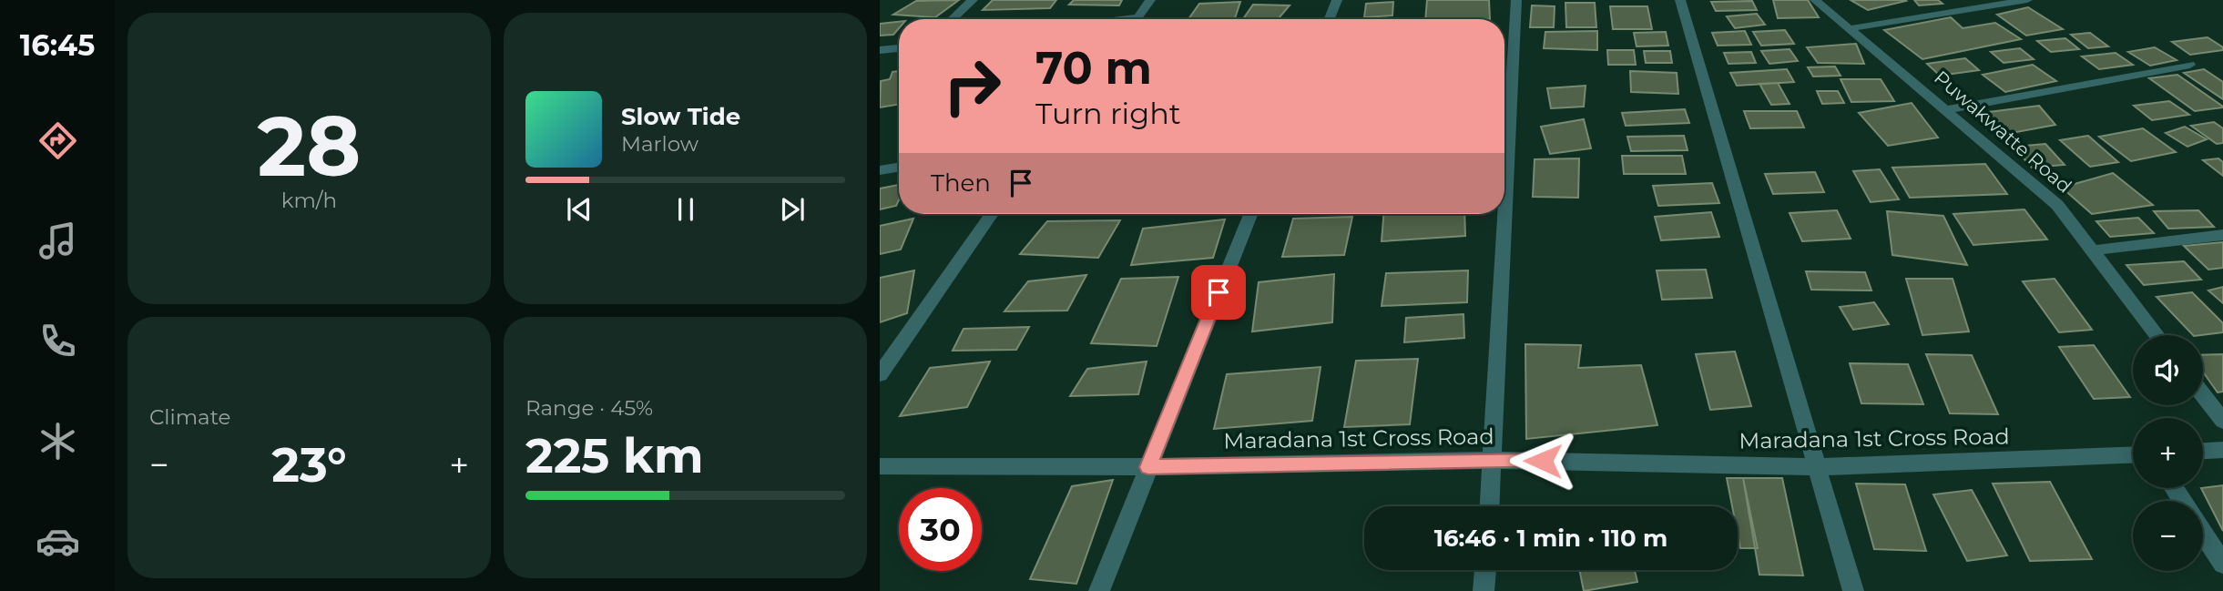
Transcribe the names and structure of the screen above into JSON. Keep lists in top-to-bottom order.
{
  "streets": {
    "street": ["Puwakwatte Road", "Maradana 1st Cross Road"]
  },
  "page": {
    "tabs": "16:45",
    "tile": [
      ["28", "km/h"],
      "Climate",
      ["Range · 45%", "225 km"]
    ],
    "turn": ["70 m", "Turn right"],
    "song": ["Slow Tide", "Marlow"],
    "then": "Then",
    "map_buttons": ["+", "−"],
    "heat": ["−", "23°", "+"],
    "limit": "30",
    "trip": "16:46 · 1 min · 110 m"
  }
}
